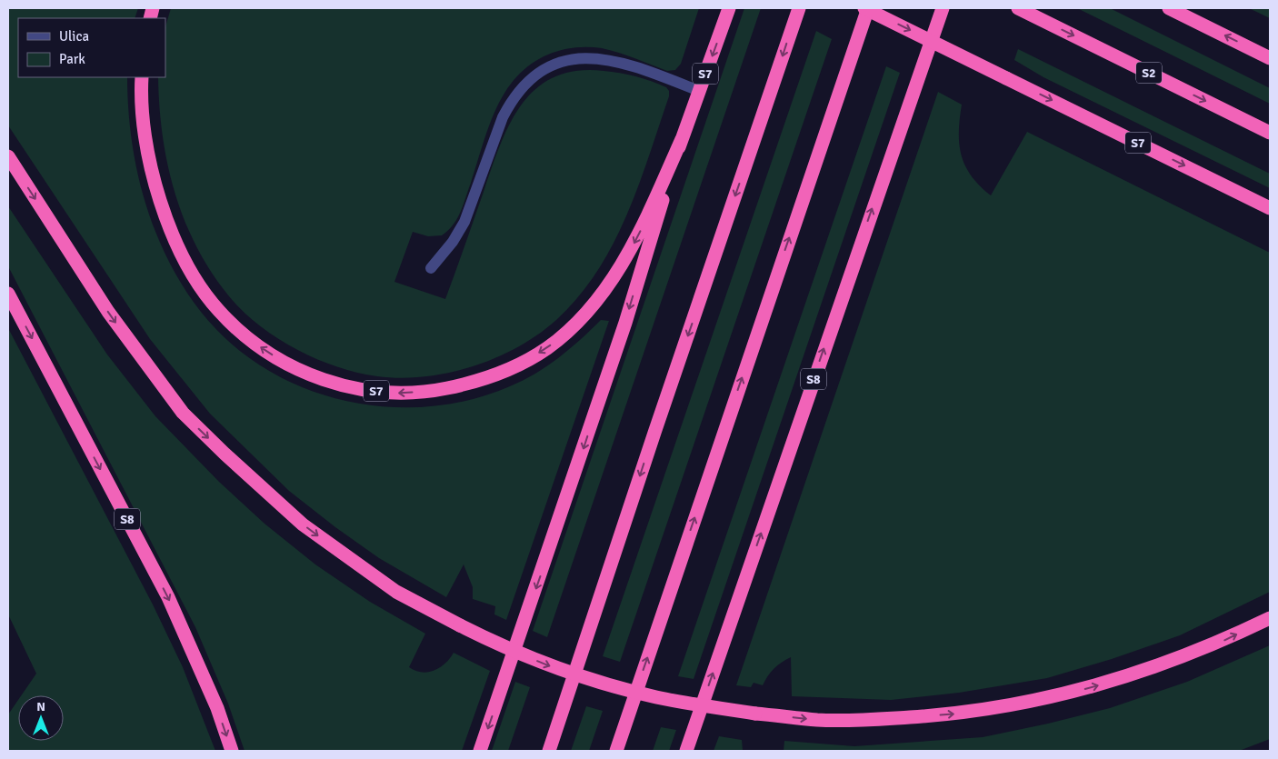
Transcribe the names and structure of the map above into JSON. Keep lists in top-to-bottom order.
{
  "streets": {
    "highway": ["S2", "S7", "S8"]
  },
  "legend": ["Ulica", "Park"],
  "north": "top"
}
